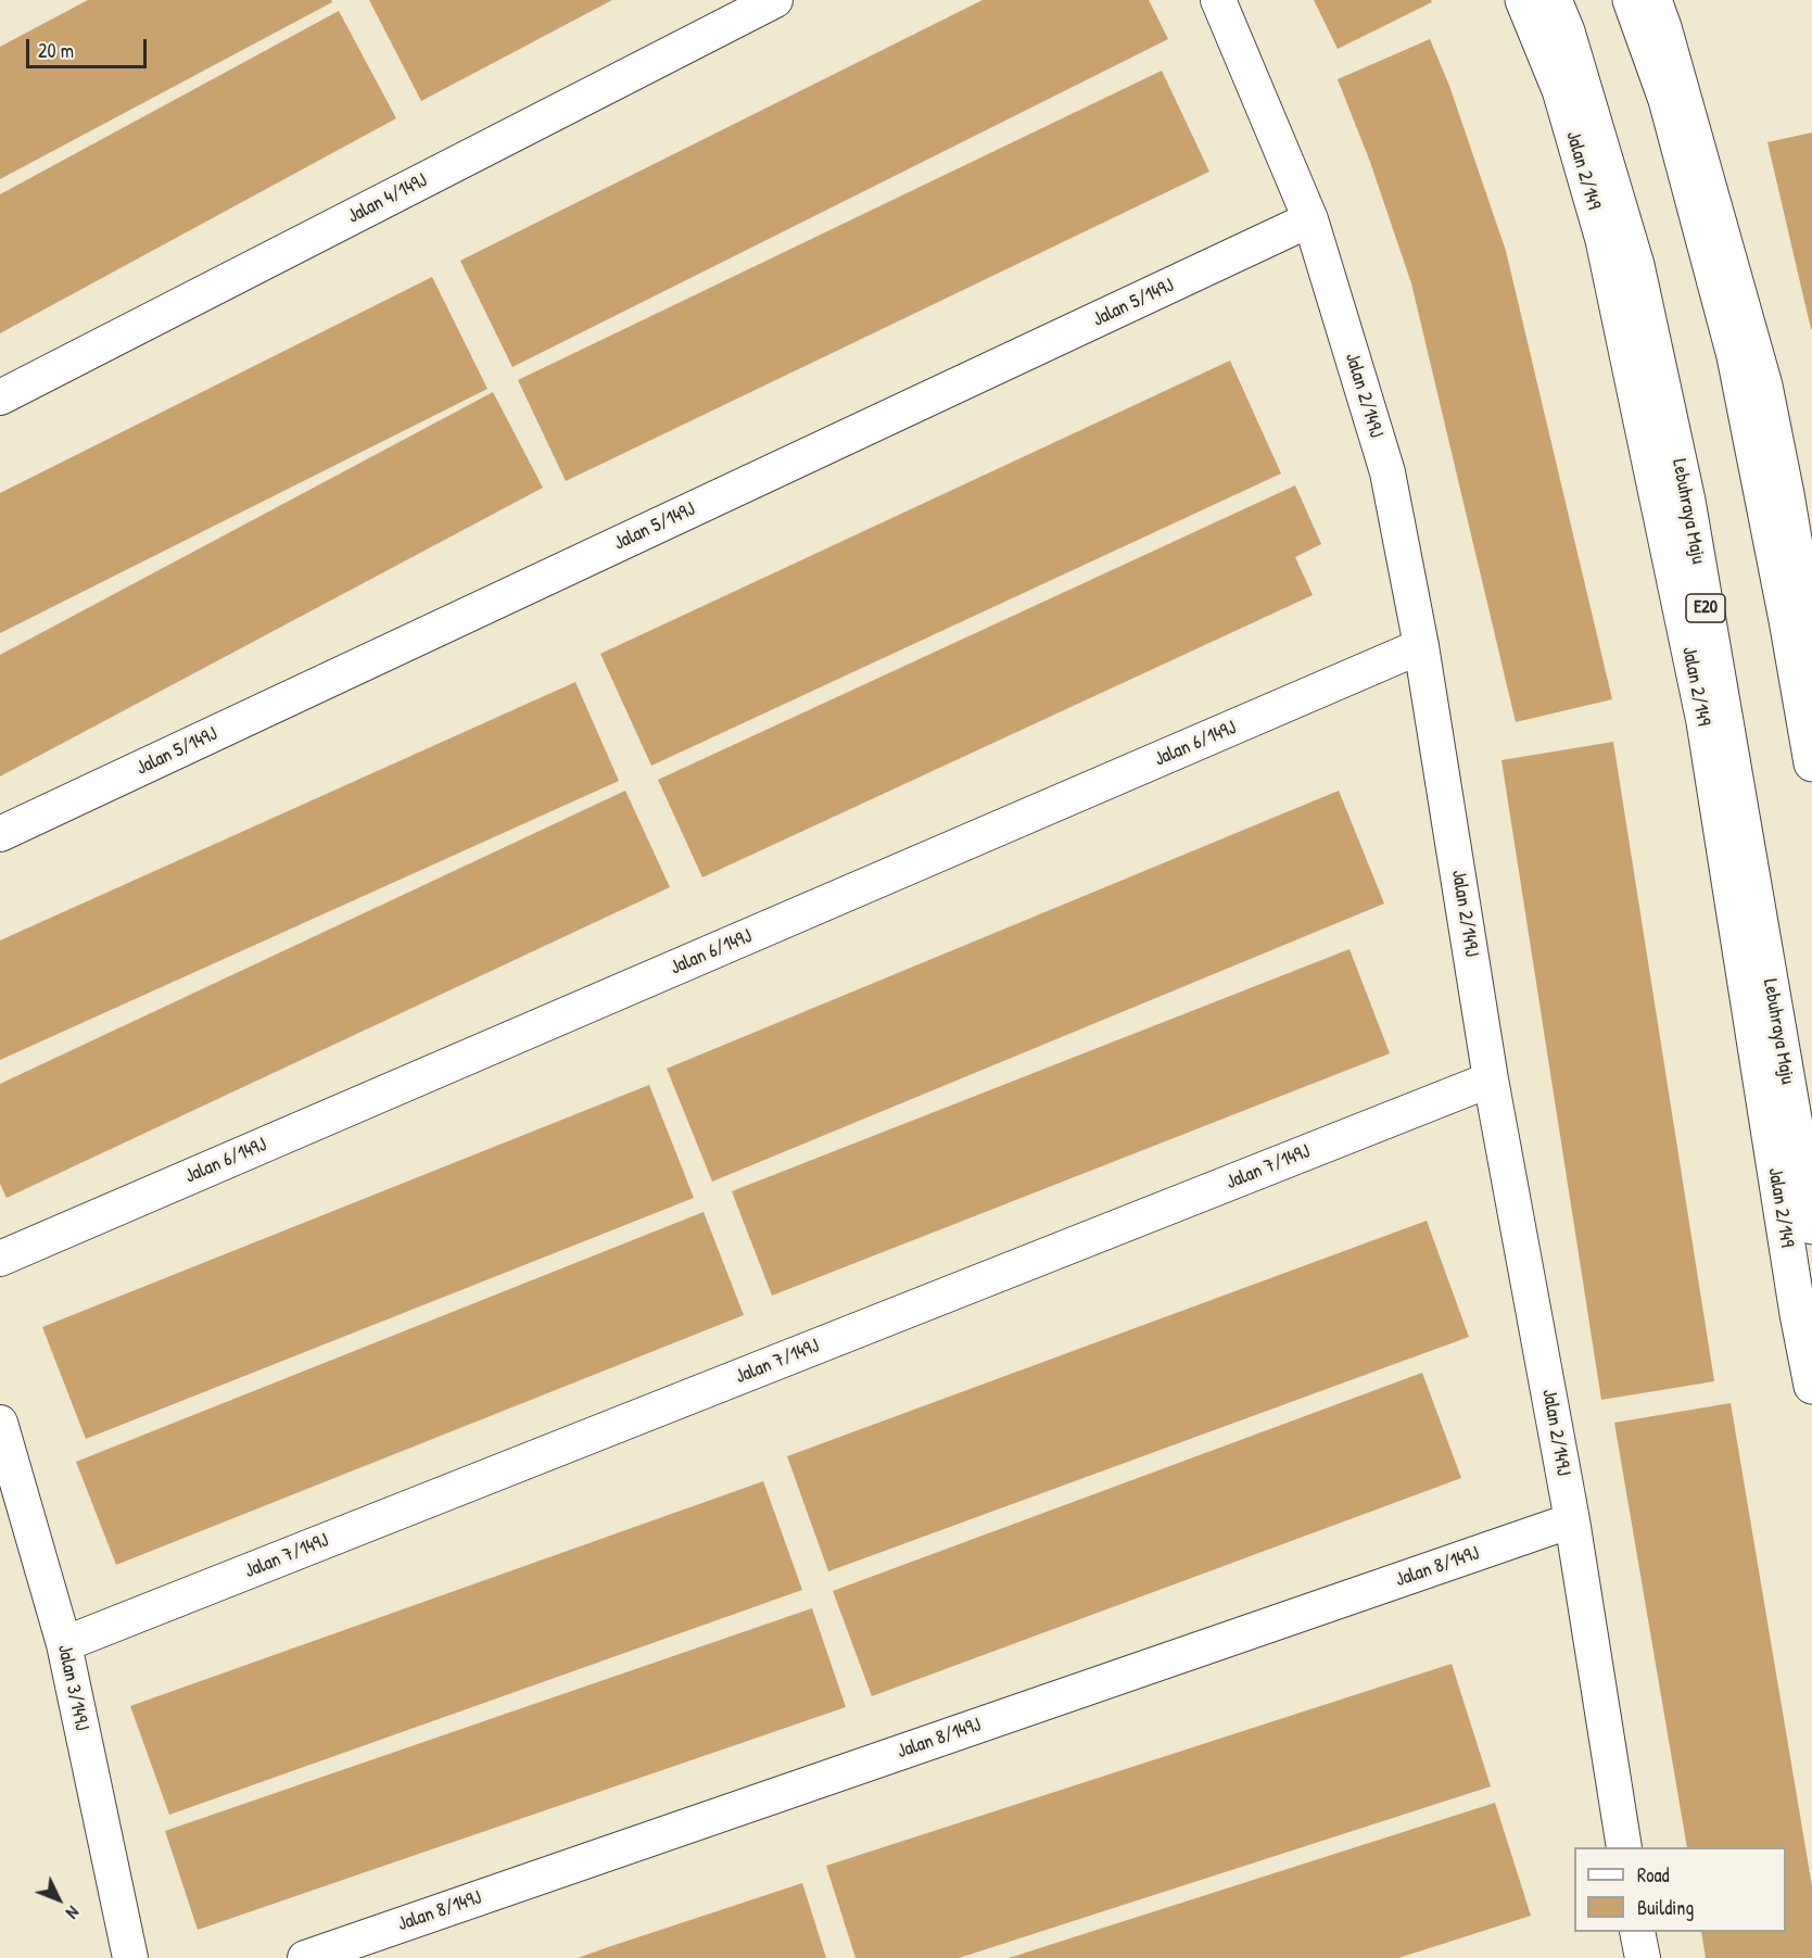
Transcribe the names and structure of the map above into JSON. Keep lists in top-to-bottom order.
{
  "streets": {
    "main road": ["Jalan 2/149", "Lebuhraya Maju", "E20"],
    "street": [
      "Jalan 4/149J",
      "Jalan 5/149J",
      "Jalan 2/149J",
      "Jalan 6/149J",
      "Jalan 7/149J",
      "Jalan 8/149J",
      "Jalan 3/149J"
    ]
  },
  "crossings": [
    ["Jalan 5/149J", "Jalan 2/149J"],
    ["Jalan 2/149J", "Jalan 6/149J"],
    ["Jalan 2/149J", "Jalan 7/149J"],
    ["Jalan 2/149J", "Jalan 8/149J"],
    ["Jalan 7/149J", "Jalan 3/149J"]
  ],
  "legend": ["Road", "Building"],
  "scale_bar": "20 m",
  "north": "bottom right"
}
